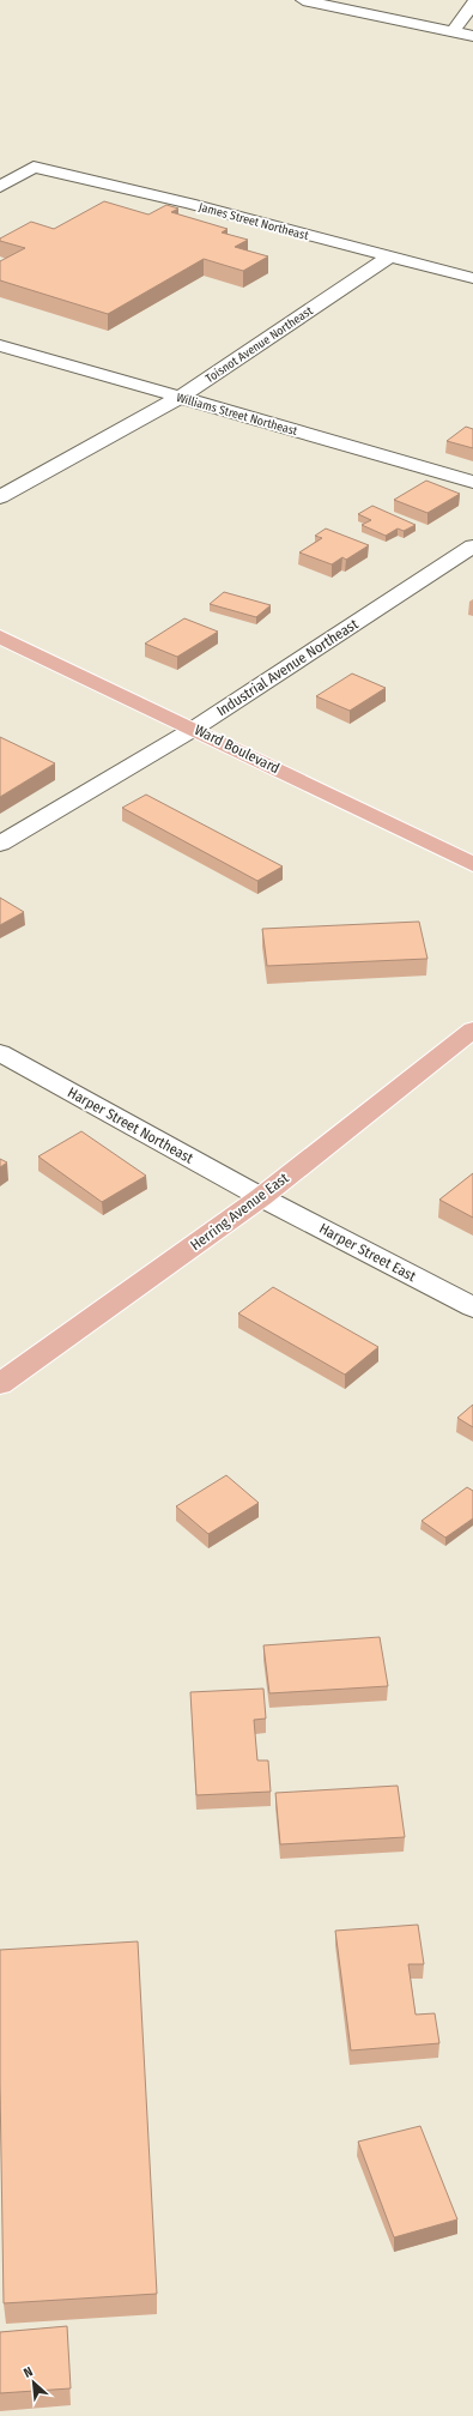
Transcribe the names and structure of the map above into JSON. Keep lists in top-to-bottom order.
{
  "streets": {
    "main road": ["Ward Boulevard", "Herring Avenue East"],
    "street": [
      "James Street Northeast",
      "Toisnot Avenue Northeast",
      "Williams Street Northeast",
      "Industrial Avenue Northeast",
      "Harper Street Northeast",
      "Harper Street East"
    ]
  },
  "crossings": [
    ["James Street Northeast", "Toisnot Avenue Northeast"],
    ["Toisnot Avenue Northeast", "Williams Street Northeast"],
    ["Industrial Avenue Northeast", "Ward Boulevard"],
    ["Harper Street Northeast", "Herring Avenue East"],
    ["Harper Street Northeast", "Harper Street East"],
    ["Herring Avenue East", "Harper Street East"]
  ],
  "north": "top left"
}
